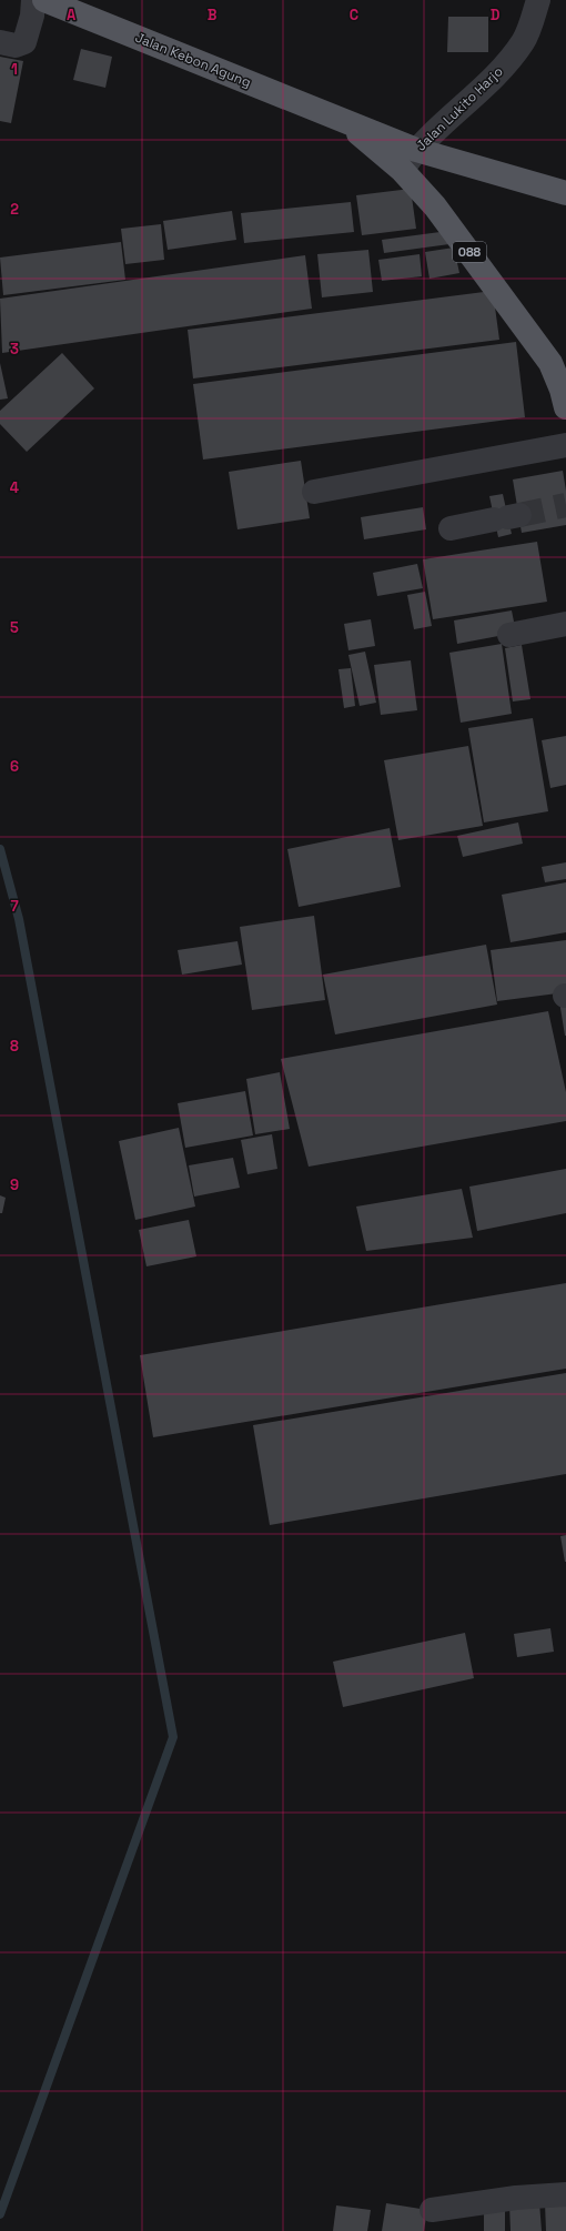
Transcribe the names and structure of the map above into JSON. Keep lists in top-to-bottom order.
{
  "streets": {
    "main road": ["Jalan Kebon Agung", "088"],
    "street": ["Jalan Lukito Harjo"]
  },
  "crossings": [
    ["Jalan Kebon Agung", "Jalan Lukito Harjo"]
  ],
  "grid": {
    "columns": [
      "A",
      "B",
      "C",
      "D"
    ],
    "rows": [
      "1",
      "2",
      "3",
      "4",
      "5",
      "6",
      "7",
      "8",
      "9"
    ]
  }
}
